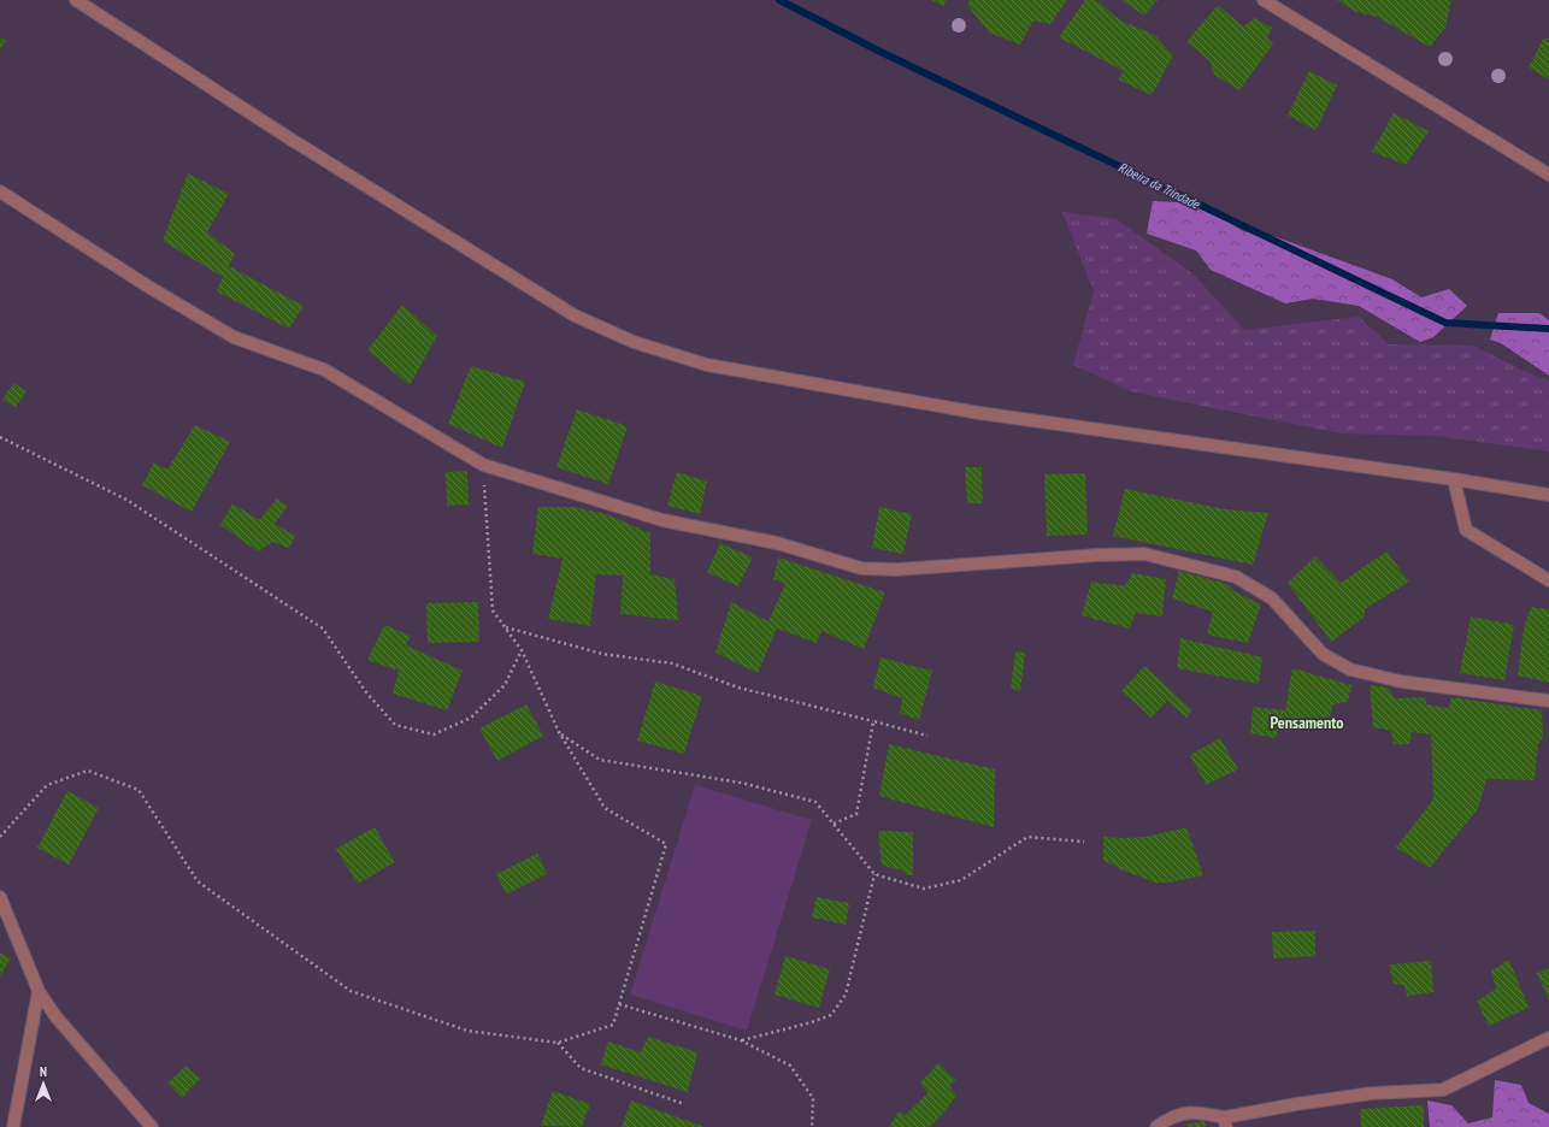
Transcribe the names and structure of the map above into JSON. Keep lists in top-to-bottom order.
{
  "districts": ["Pensamento"],
  "water": ["Ribeira da Trindade"],
  "north": "top"
}
